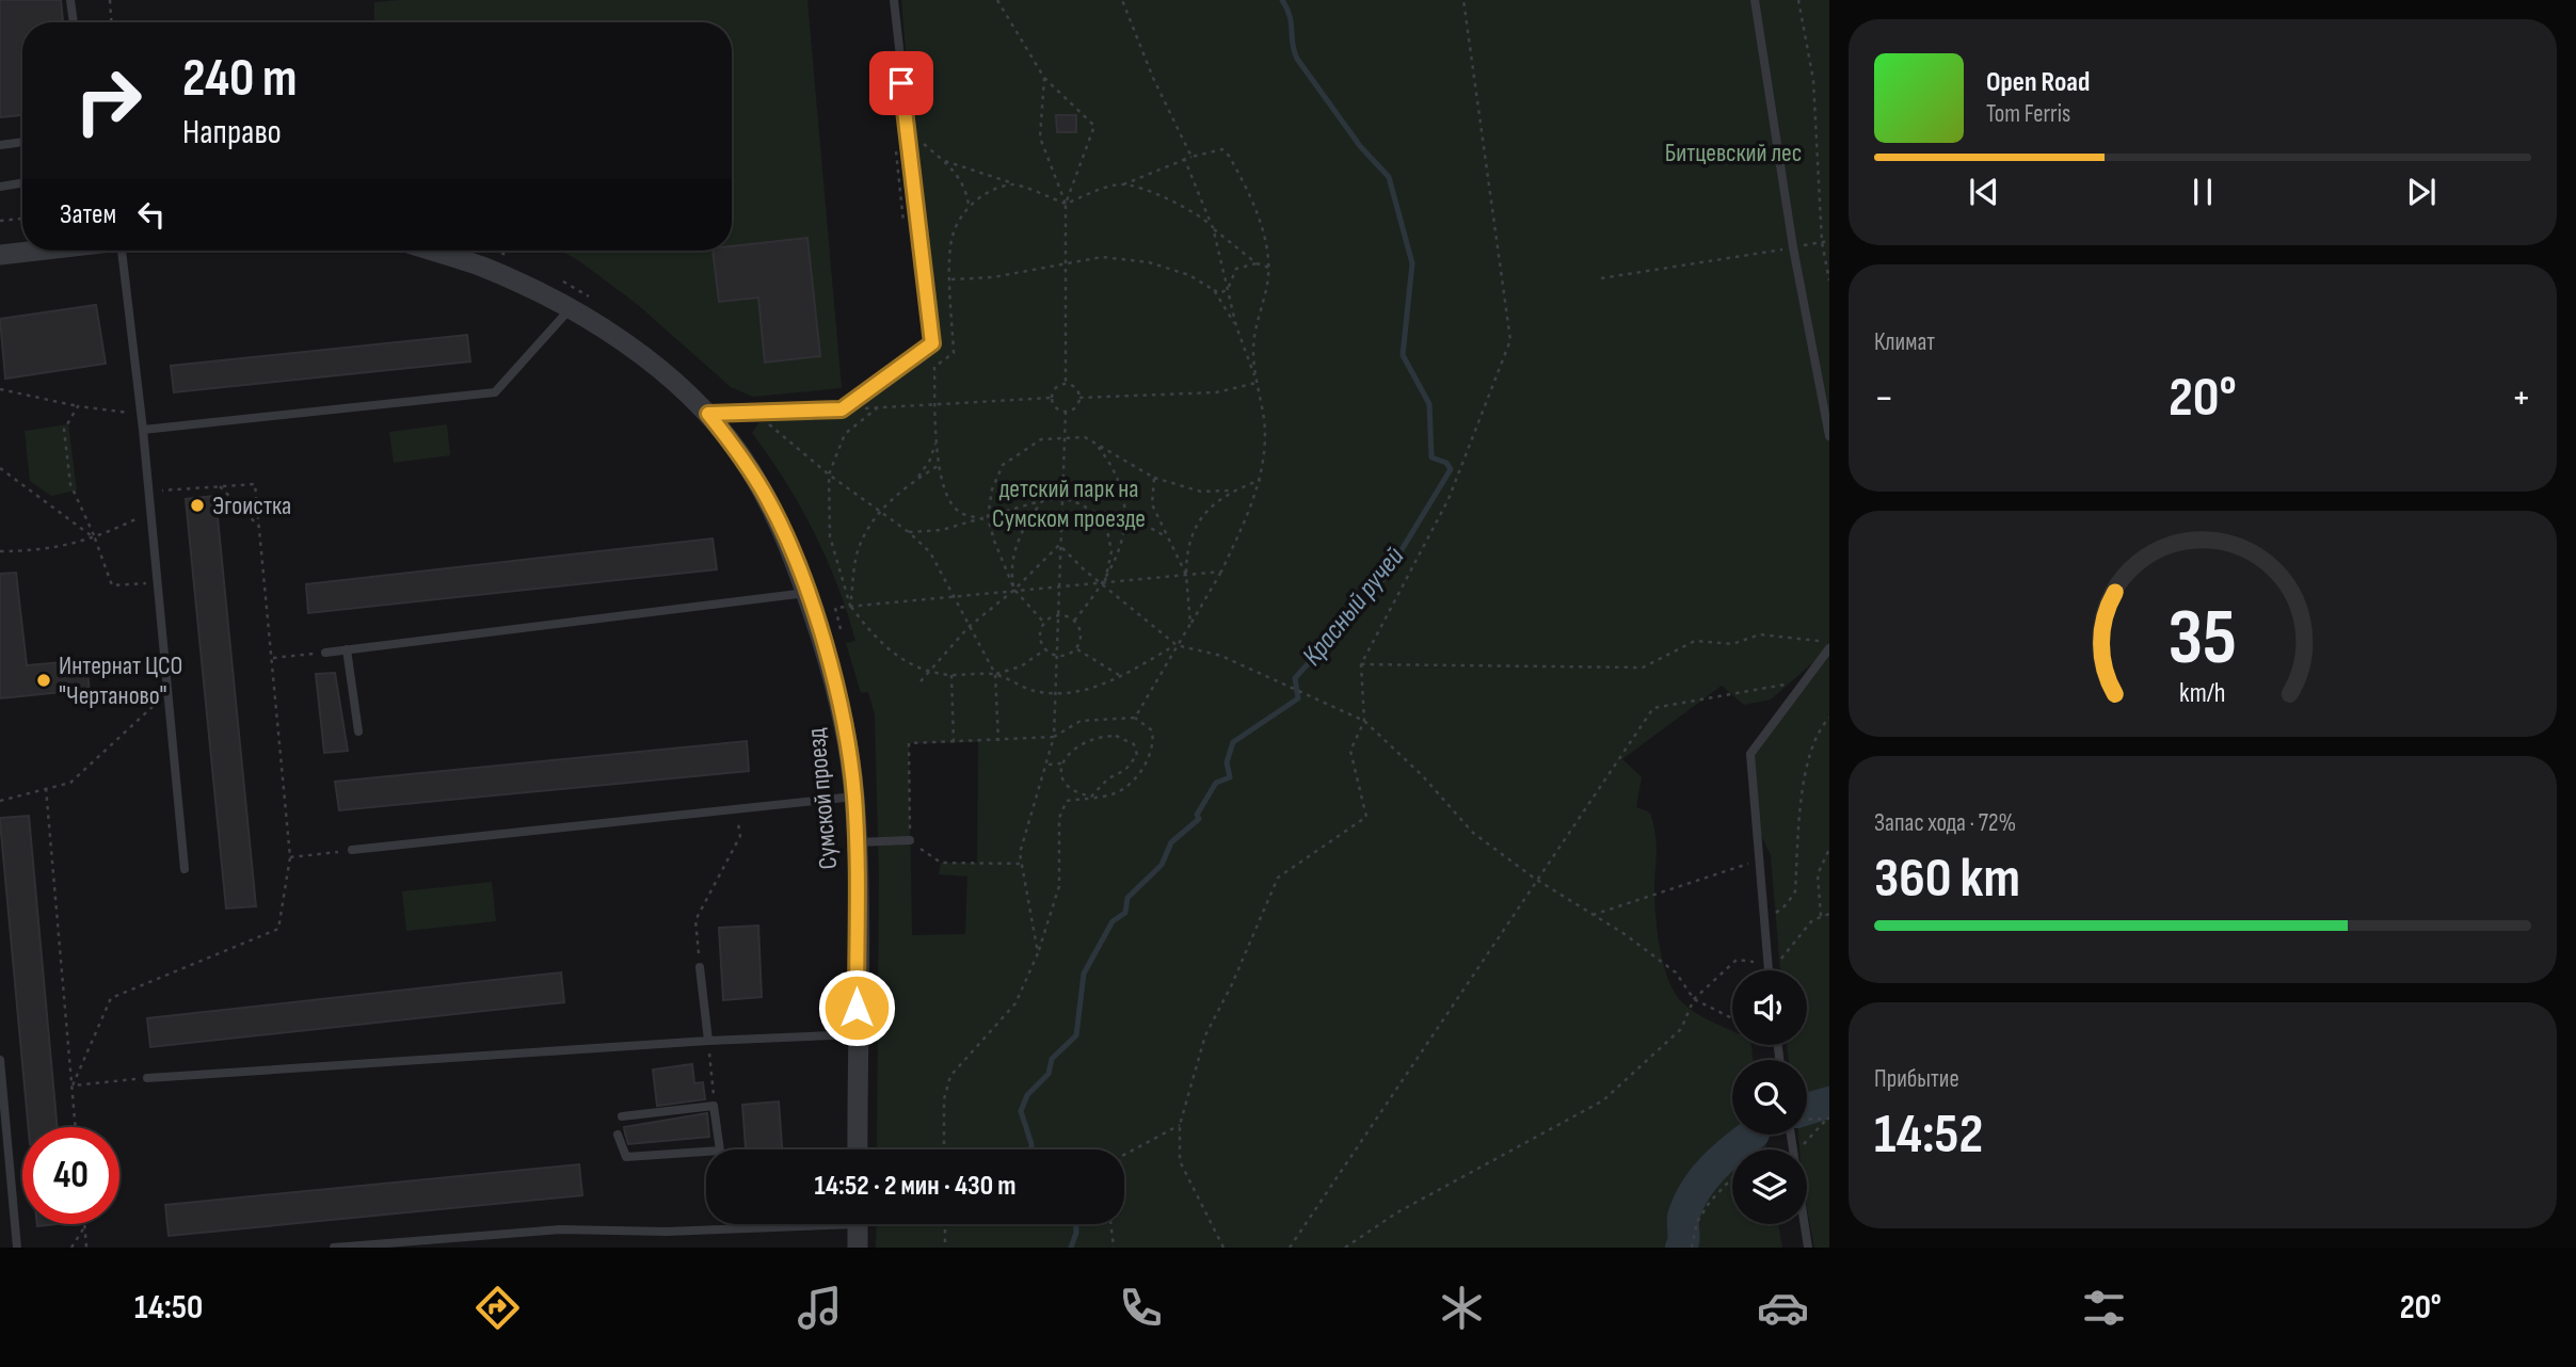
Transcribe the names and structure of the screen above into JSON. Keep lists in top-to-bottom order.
{
  "streets": {
    "street": ["Сумской проезд"]
  },
  "water": ["Красный ручей"],
  "parks": ["Битцевский лес", "детский парк на Сумском проезде"],
  "places": ["Эгоистка", "Интернат ЦСО \"Чертаново\""],
  "page": {
    "turn": ["240 m", "Направо"],
    "song": ["Open Road", "Tom Ferris"],
    "then": "Затем",
    "tile": [
      "Климат",
      ["Запас хода · 72%", "360 km"],
      ["Прибытие", "14:52"]
    ],
    "heat": ["−", "20°", "+"],
    "limit": "40",
    "trip": "14:52 · 2 мин · 430 m",
    "tabs": ["14:50", "20°"],
    "gauge": ["35", "km/h"]
  }
}
